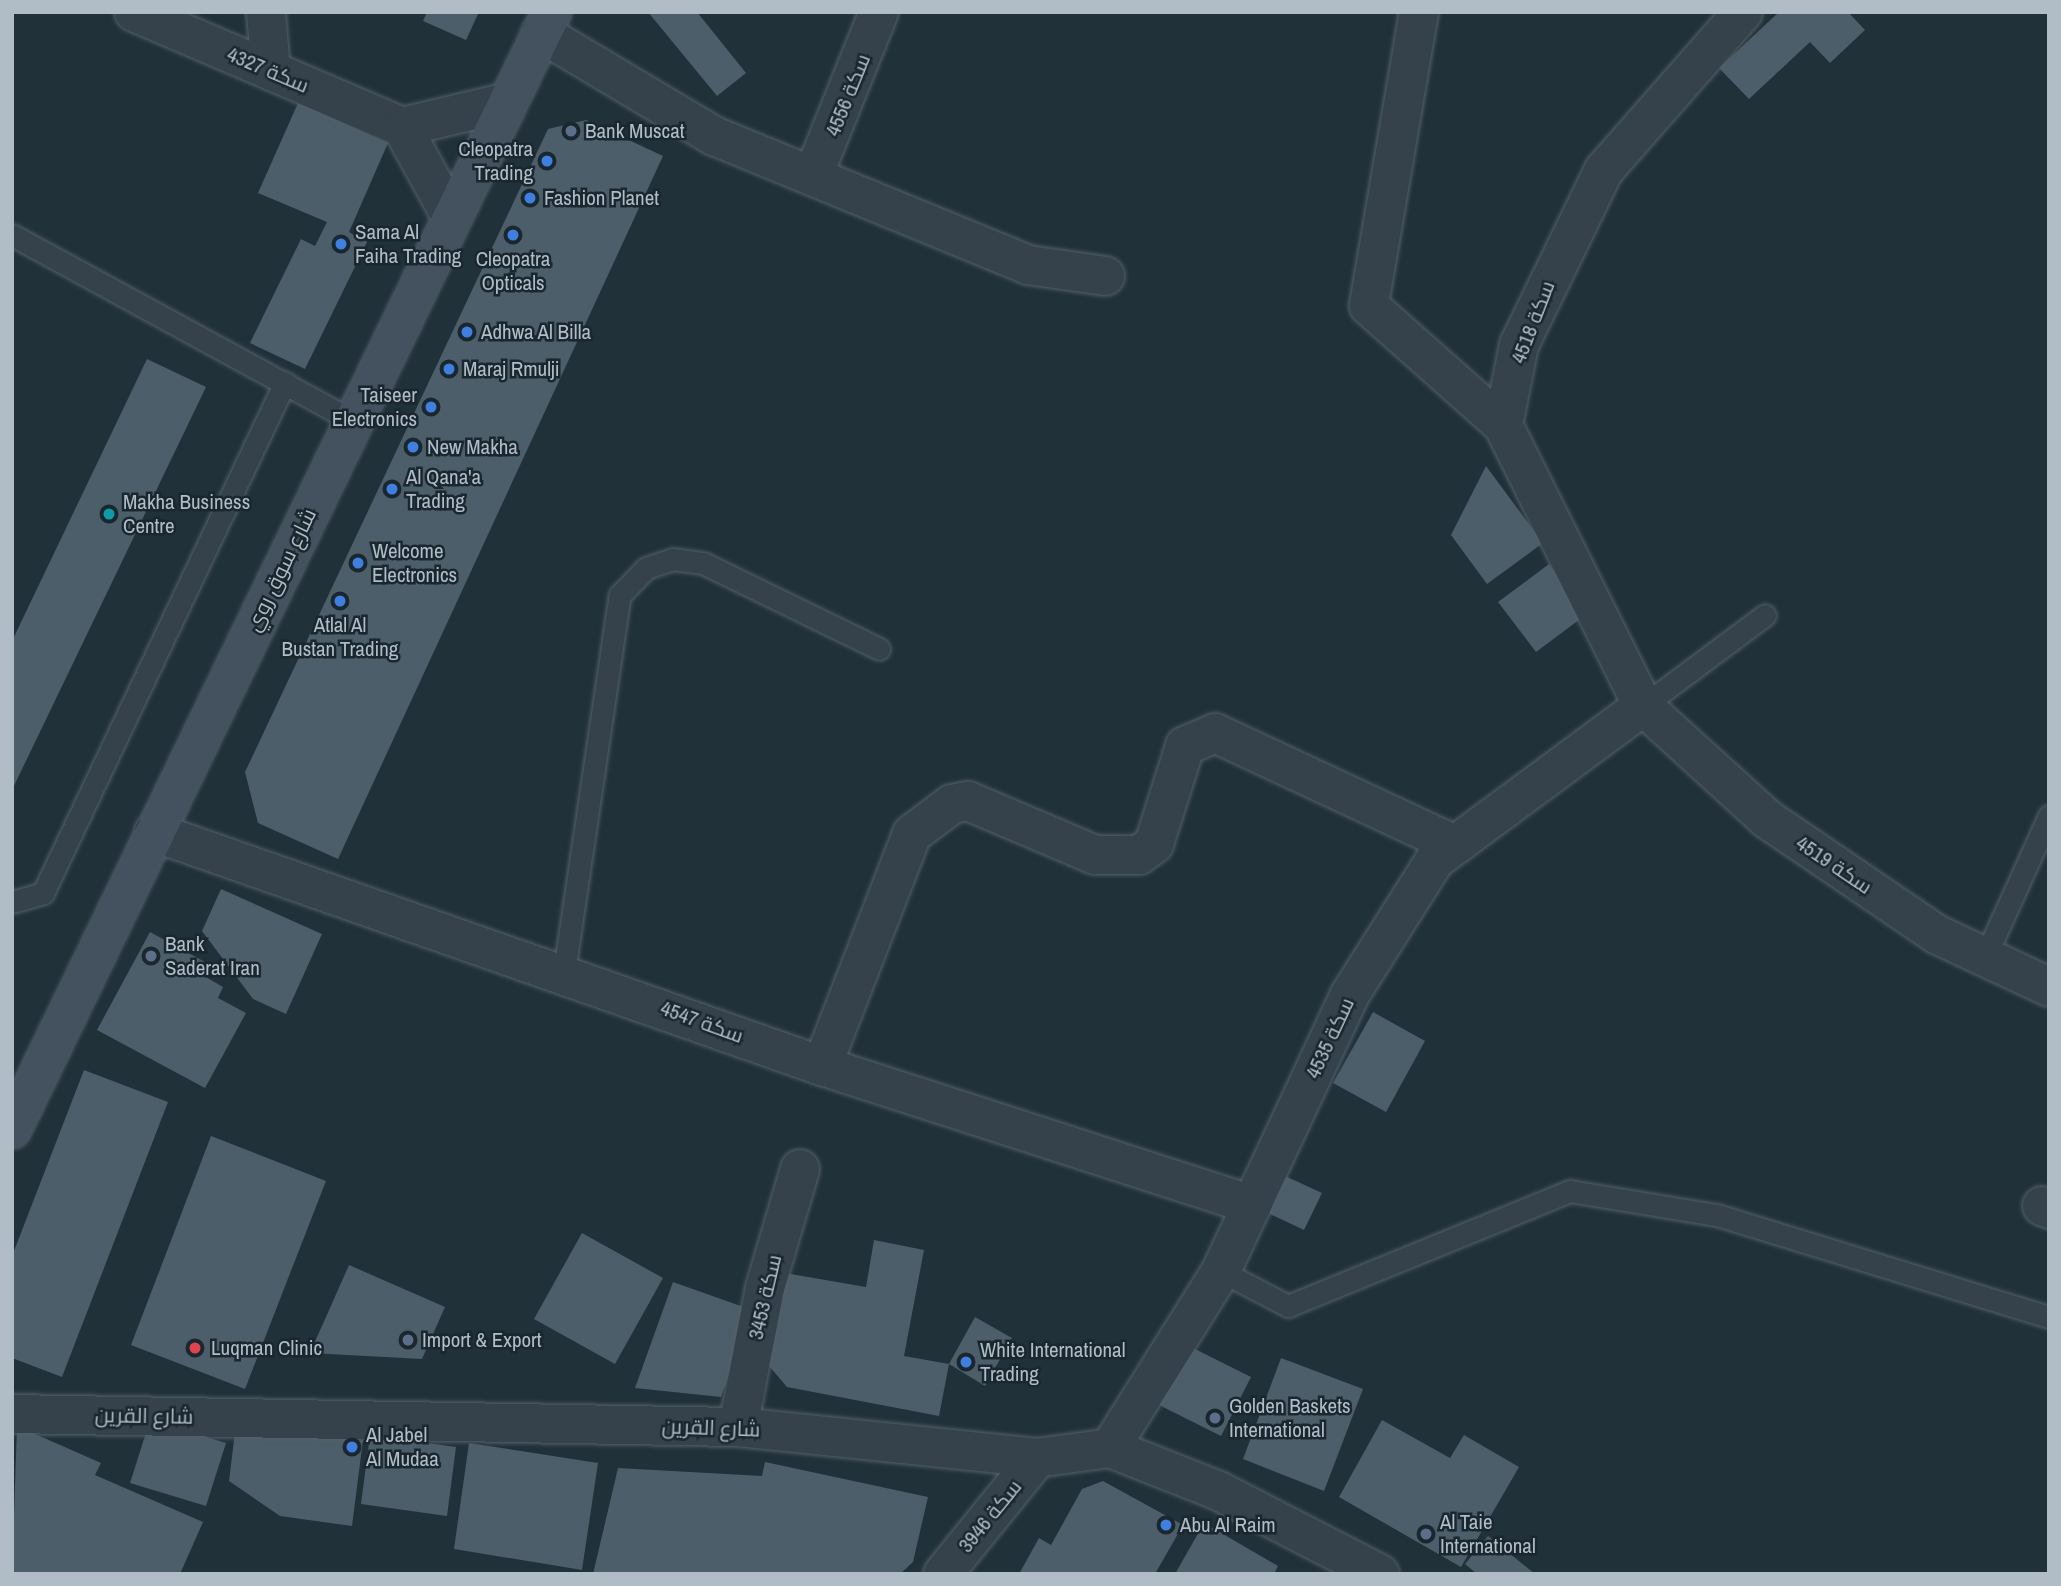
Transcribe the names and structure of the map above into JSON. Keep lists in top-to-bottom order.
{
  "streets": {
    "main road": ["شارع سوق روي"],
    "street": [
      "سكة 4327",
      "سكة 4556",
      "سكة 4518",
      "سكة 4519",
      "سكة 4547",
      "سكة 4535",
      "سكة 3453",
      "شارع القرين",
      "سكة 3946"
    ]
  },
  "crossings": [
    ["شارع سوق روي", "سكة 4547"],
    ["سكة 4519", "سكة 4535"],
    ["سكة 4547", "سكة 4535"],
    ["سكة 4535", "شارع القرين"],
    ["سكة 3453", "شارع القرين"],
    ["شارع القرين", "سكة 3946"]
  ],
  "places": [
    "Bank Muscat",
    "Cleopatra Trading",
    "Fashion Planet",
    "Cleopatra Opticals",
    "Sama Al Faiha Trading",
    "Adhwa Al Billa",
    "Maraj Rmulji",
    "Taiseer Electronics",
    "New Makha",
    "Al Qana'a Trading",
    "Makha Business Centre",
    "Welcome Electronics",
    "Atlal Al Bustan Trading",
    "Bank Saderat Iran",
    "Import & Export",
    "Luqman Clinic",
    "White International Trading",
    "Golden Baskets International",
    "Al Jabel Al Mudaa",
    "Abu Al Raim",
    "Al Taie International"
  ]
}
